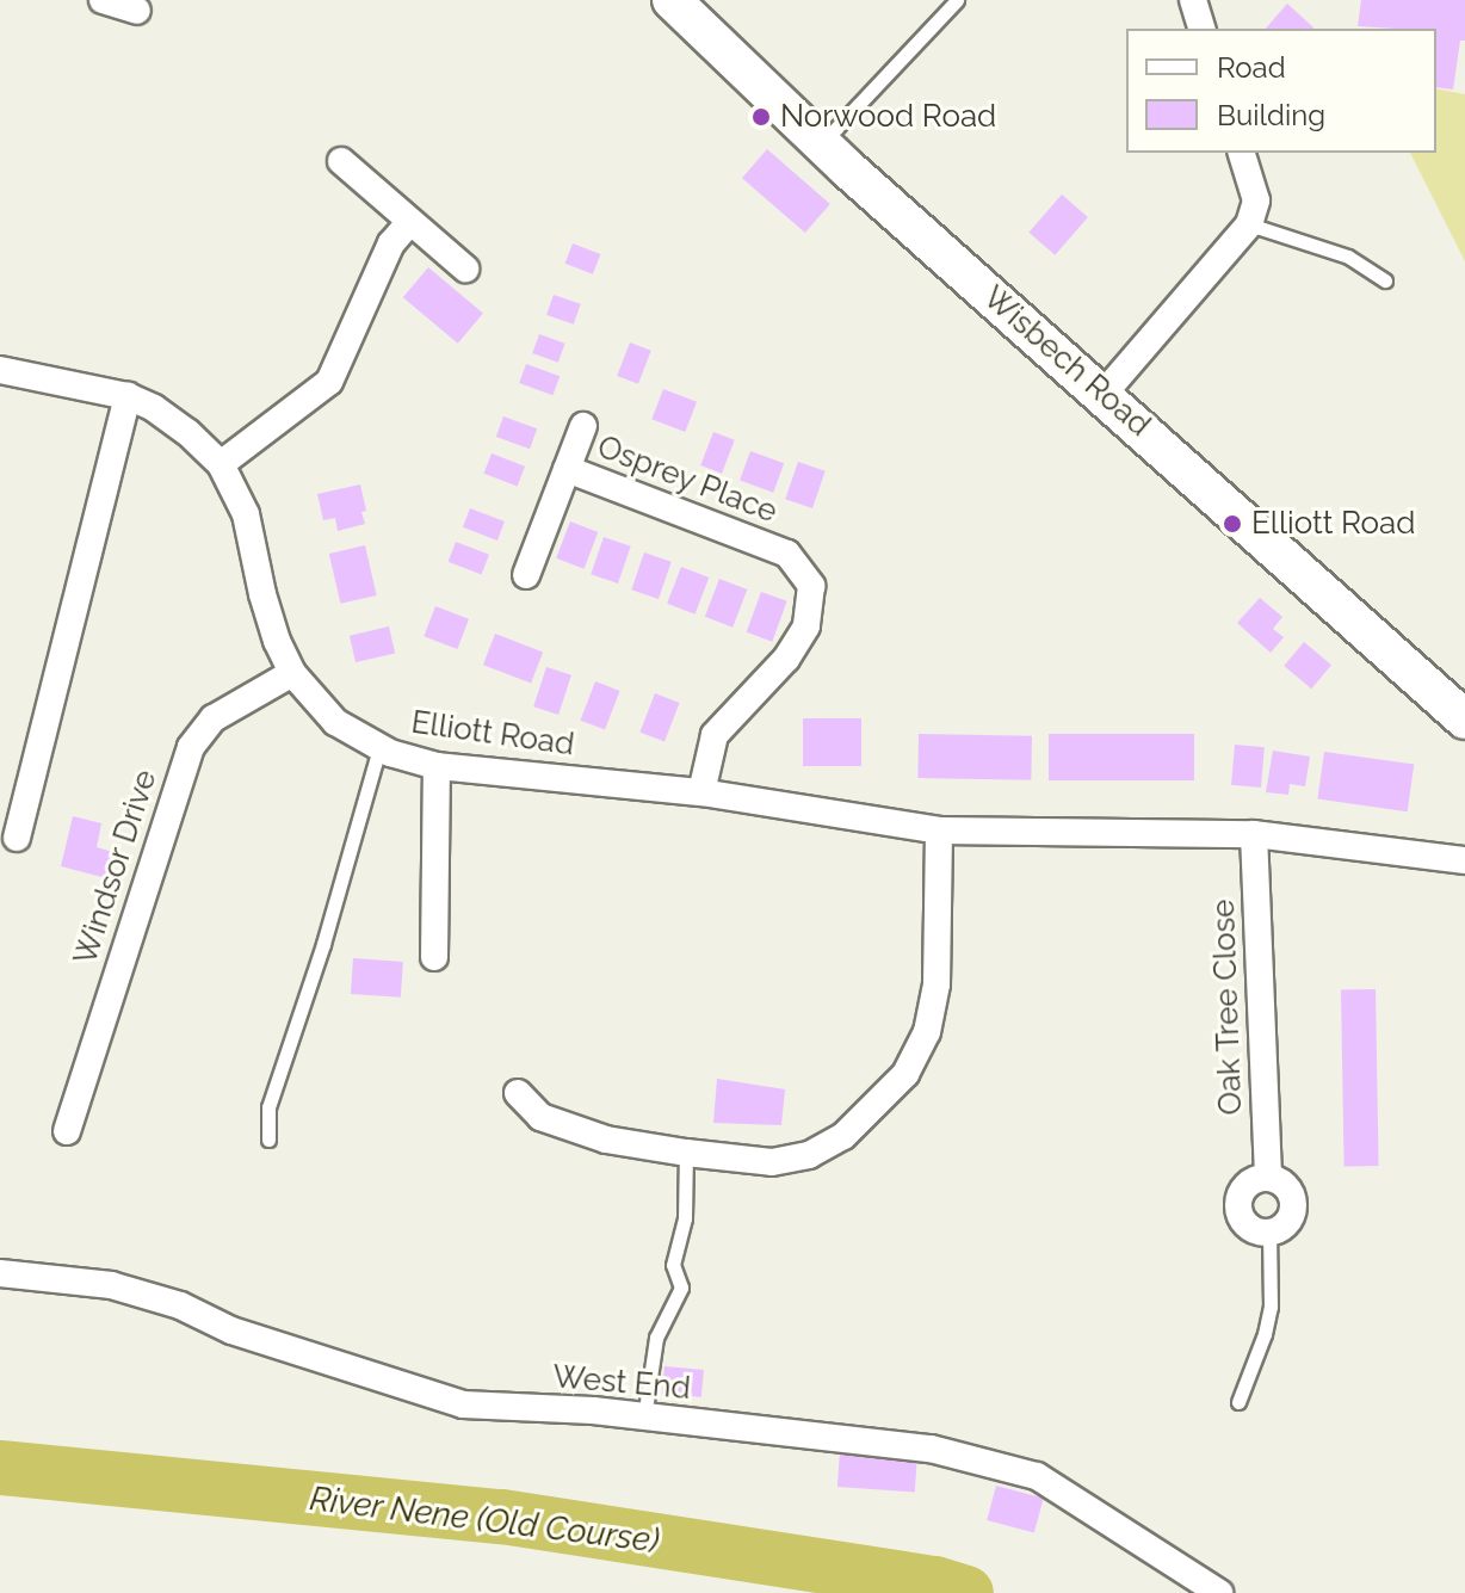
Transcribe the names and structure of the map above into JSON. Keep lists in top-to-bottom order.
{
  "streets": {
    "main road": ["Wisbech Road"],
    "street": [
      "Osprey Place",
      "Elliott Road",
      "Windsor Drive",
      "Oak Tree Close",
      "West End"
    ]
  },
  "crossings": [
    ["Osprey Place", "Elliott Road"],
    ["Elliott Road", "Windsor Drive"],
    ["Elliott Road", "Oak Tree Close"]
  ],
  "water": ["River Nene (Old Course)"],
  "places": ["Norwood Road", "Elliott Road"],
  "legend": ["Road", "Building"]
}
